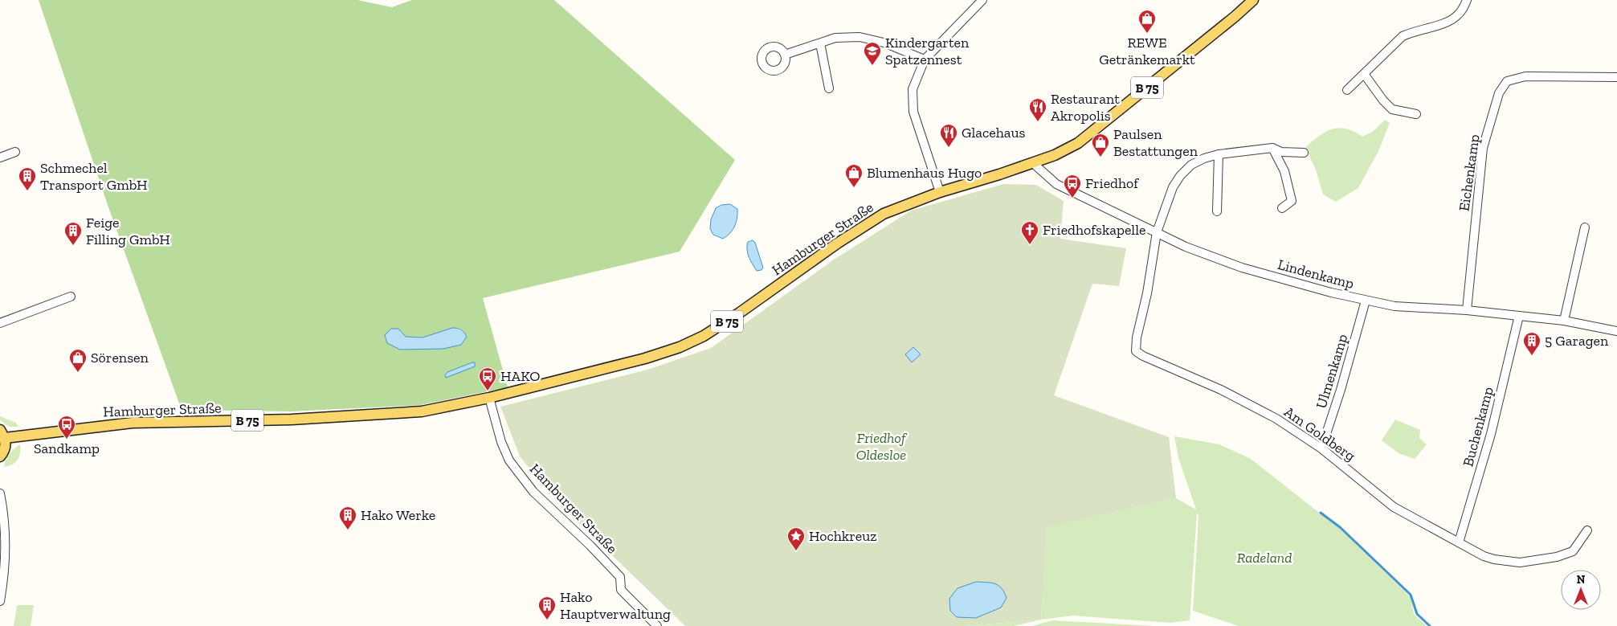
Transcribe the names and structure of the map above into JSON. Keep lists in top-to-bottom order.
{
  "streets": {
    "main road": ["B 75", "Hamburger Straße"],
    "street": [
      "Eichenkamp",
      "Lindenkamp",
      "Ulmenkamp",
      "Buchenkamp",
      "Am Goldberg"
    ]
  },
  "crossings": [
    ["Eichenkamp", "Lindenkamp"],
    ["Hamburger Straße", "Lindenkamp"],
    ["Lindenkamp", "Ulmenkamp"],
    ["Lindenkamp", "Buchenkamp"],
    ["Lindenkamp", "Am Goldberg"],
    ["Ulmenkamp", "Am Goldberg"],
    ["Buchenkamp", "Am Goldberg"]
  ],
  "parks": ["Friedhof Oldesloe", "Radeland"],
  "places": {
    "shop": [
      "REWE Getränkemarkt",
      "Paulsen Bestattungen",
      "Blumenhaus Hugo",
      "Sörensen"
    ],
    "school or university": ["Kindergarten Spatzennest"],
    "restaurant": ["Restaurant Akropolis", "Glacehaus"],
    "building": [
      "Schmechel Transport GmbH",
      "Feige Filling GmbH",
      "5 Garagen",
      "Hako Werke",
      "Hako Hauptverwaltung"
    ],
    "bus stop": ["Friedhof", "HAKO", "Sandkamp"],
    "church": ["Friedhofskapelle"],
    "place": ["Hochkreuz"]
  },
  "north": "top"
}
